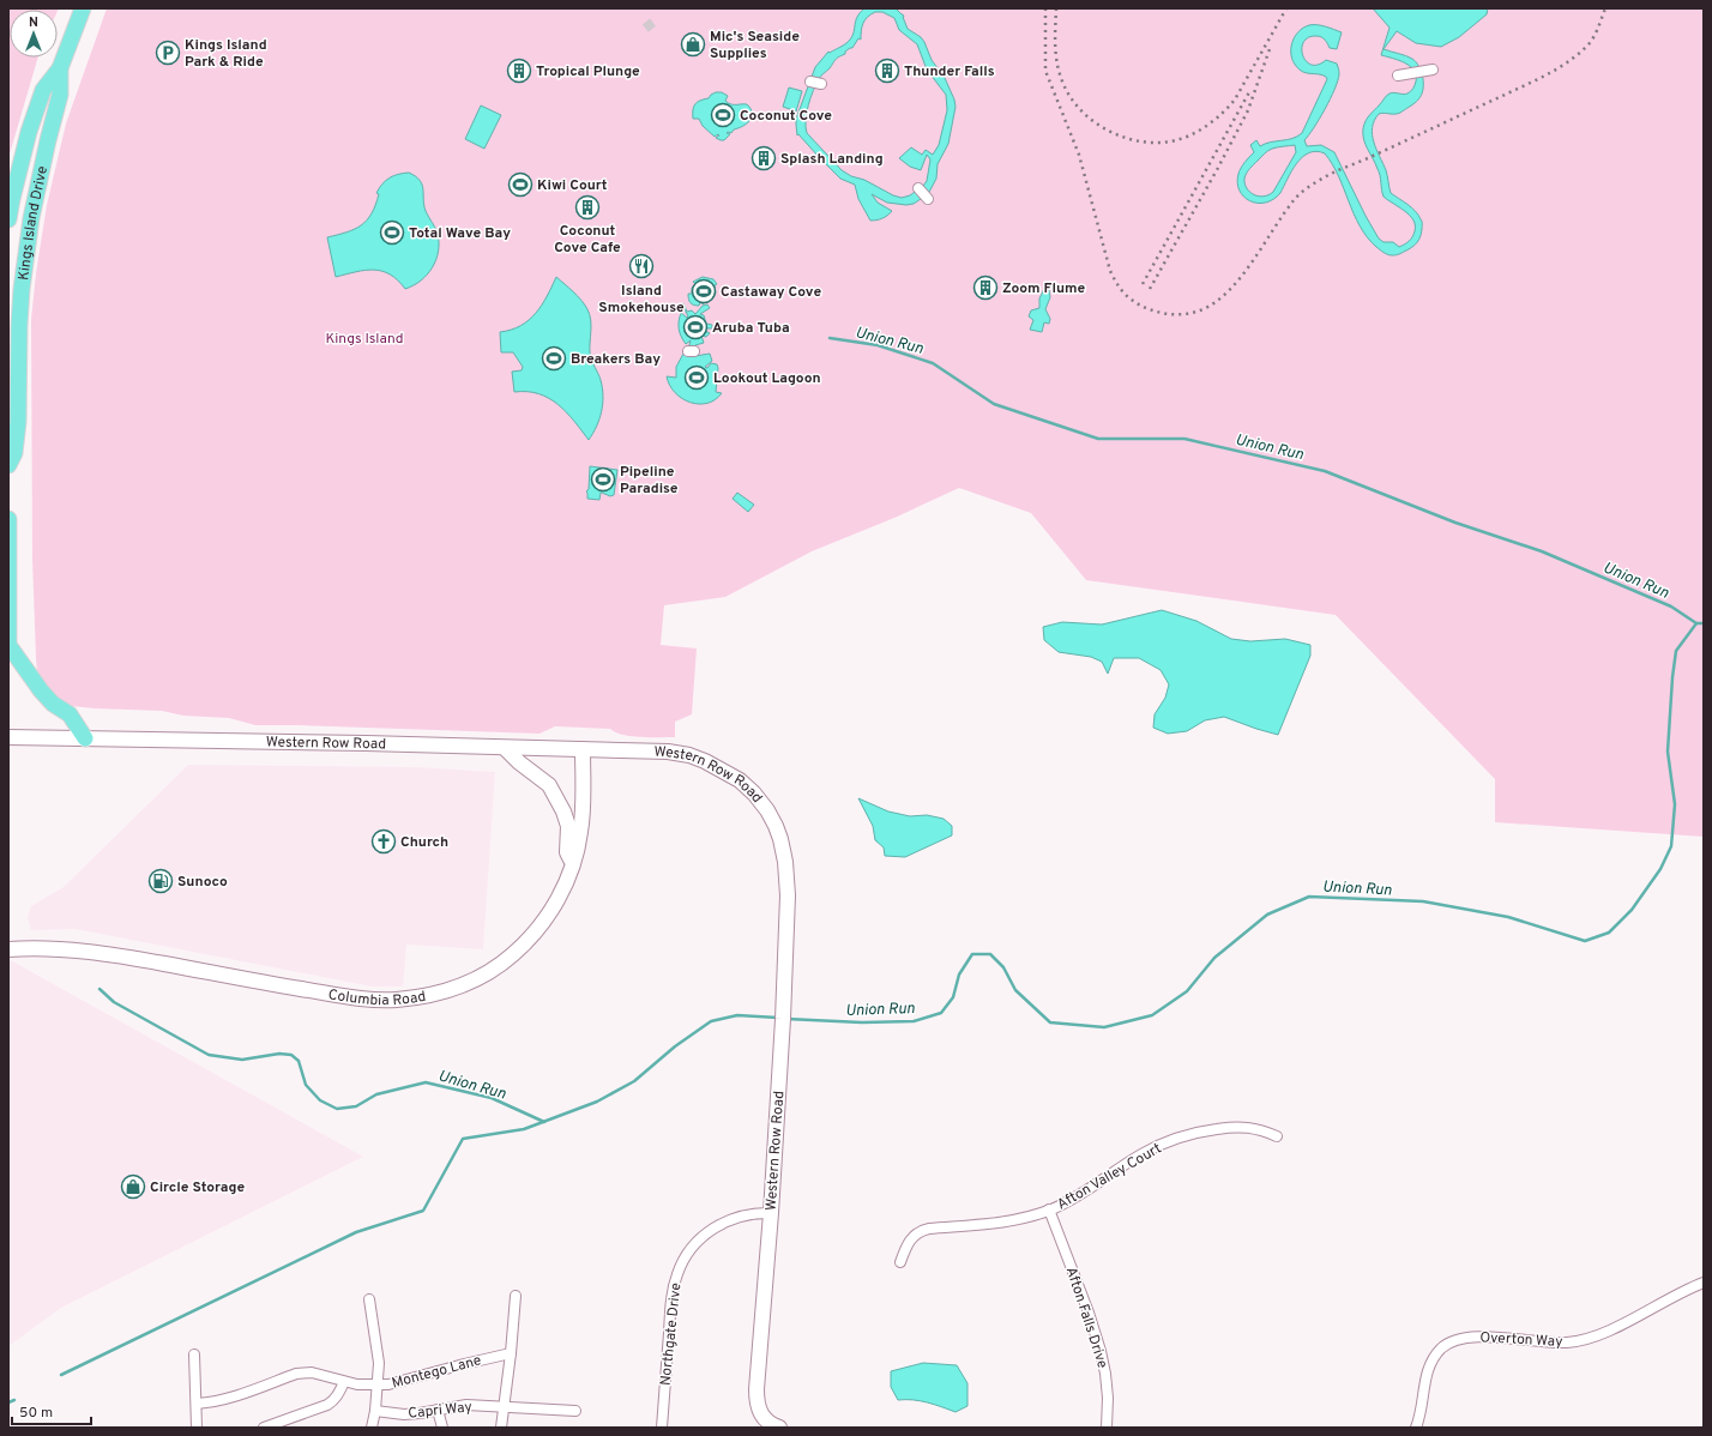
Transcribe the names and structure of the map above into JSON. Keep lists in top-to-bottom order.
{
  "streets": {
    "main road": ["Kings Island Drive"],
    "street": [
      "Western Row Road",
      "Columbia Road",
      "Afton Valley Court",
      "Afton Falls Drive",
      "Northgate Drive",
      "Overton Way",
      "Montego Lane",
      "Capri Way"
    ]
  },
  "crossings": [
    ["Western Row Road", "Columbia Road"],
    ["Western Row Road", "Northgate Drive"],
    ["Afton Valley Court", "Afton Falls Drive"]
  ],
  "water": ["Union Run"],
  "parks": ["Kings Island"],
  "places": {
    "shop": ["Mic's Seaside Supplies", "Circle Storage"],
    "parking": ["Kings Island Park & Ride"],
    "building": [
      "Tropical Plunge",
      "Thunder Falls",
      "Splash Landing",
      "Coconut Cove Cafe",
      "Zoom Flume"
    ],
    "sports": [
      "Coconut Cove",
      "Kiwi Court",
      "Total Wave Bay",
      "Castaway Cove",
      "Aruba Tuba",
      "Breakers Bay",
      "Lookout Lagoon",
      "Pipeline Paradise"
    ],
    "restaurant": ["Island Smokehouse"],
    "church": ["Church"],
    "fuel station": ["Sunoco"]
  },
  "scale_bar": "50 m",
  "north": "top"
}
